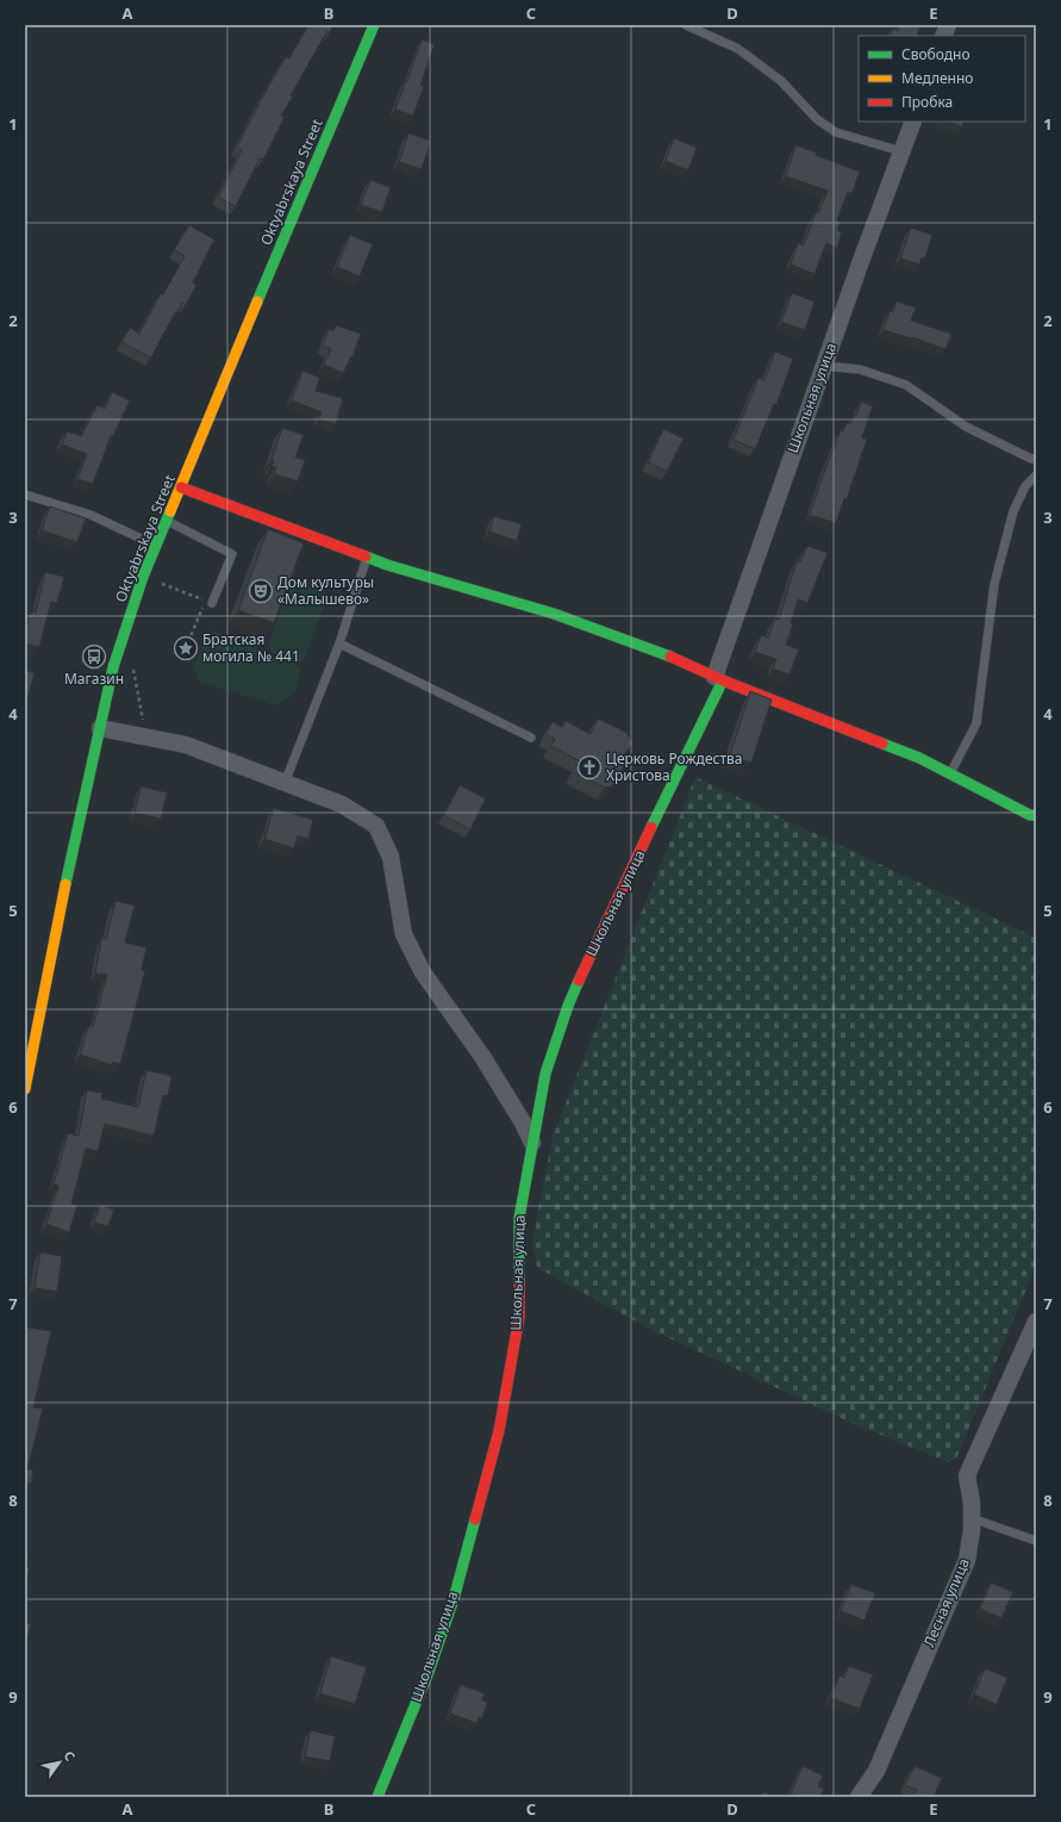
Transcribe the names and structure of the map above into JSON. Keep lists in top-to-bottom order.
{
  "streets": {
    "street": ["Oktyabrskaya Street", "Школьная улица", "Лесная улица"]
  },
  "places": {
    "theatre": ["Дом культуры «Малышево»"],
    "place": ["Братская могила № 441"],
    "bus stop": ["Магазин"],
    "church": ["Церковь Рождества Христова"]
  },
  "legend": ["Свободно", "Медленно", "Пробка"],
  "north": "top right",
  "grid": {
    "columns": [
      "A",
      "B",
      "C",
      "D",
      "E"
    ],
    "rows": [
      "1",
      "2",
      "3",
      "4",
      "5",
      "6",
      "7",
      "8",
      "9"
    ]
  }
}
